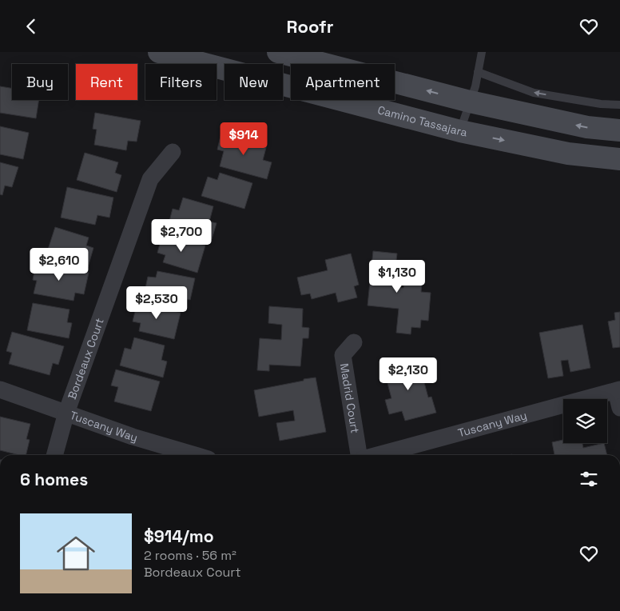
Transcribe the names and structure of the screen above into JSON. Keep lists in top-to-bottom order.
{
  "streets": {
    "main road": ["Camino Tassajara"],
    "street": ["Bordeaux Court", "Madrid Court", "Tuscany Way"]
  },
  "crossings": [
    ["Bordeaux Court", "Tuscany Way"]
  ],
  "page": {
    "header": "Roofr",
    "chip": [
      "Buy",
      "Rent",
      "Filters",
      "New",
      "Apartment"
    ],
    "price": [
      "$914",
      "$2,700",
      "$2,610",
      "$1,130",
      "$2,530",
      "$2,130"
    ],
    "heading": "6 homes",
    "list": [
      {
        "name": "$914/mo",
        "note": "2 rooms · 56 m² · Bordeaux Court"
      }
    ]
  }
}
